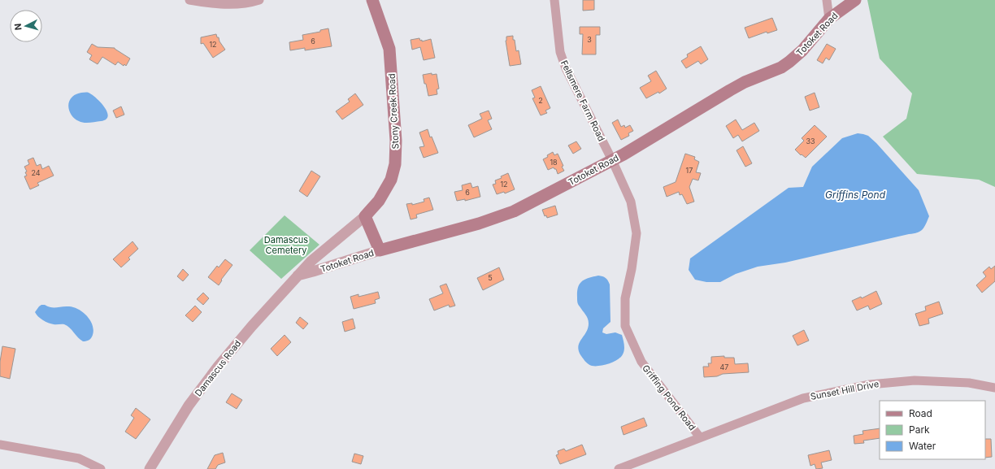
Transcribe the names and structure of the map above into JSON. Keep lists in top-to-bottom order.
{
  "streets": {
    "main road": ["Totoket Road", "Stony Creek Road"],
    "street": [
      "Fellsmere Farm Road",
      "Damascus Road",
      "Sunset Hill Drive",
      "Griffing Pond Road"
    ]
  },
  "crossings": [
    ["Totoket Road", "Fellsmere Farm Road"],
    ["Totoket Road", "Stony Creek Road"],
    ["Totoket Road", "Damascus Road"],
    ["Totoket Road", "Griffing Pond Road"],
    ["Fellsmere Farm Road", "Griffing Pond Road"],
    ["Stony Creek Road", "Damascus Road"],
    ["Sunset Hill Drive", "Griffing Pond Road"]
  ],
  "water": ["Griffins Pond"],
  "parks": ["Damascus Cemetery"],
  "house_numbers": [
    "3",
    "6",
    "12",
    "2",
    "33",
    "18",
    "17",
    "24",
    "12",
    "6",
    "5",
    "47"
  ],
  "legend": ["Road", "Park", "Water"],
  "north": "left"
}
